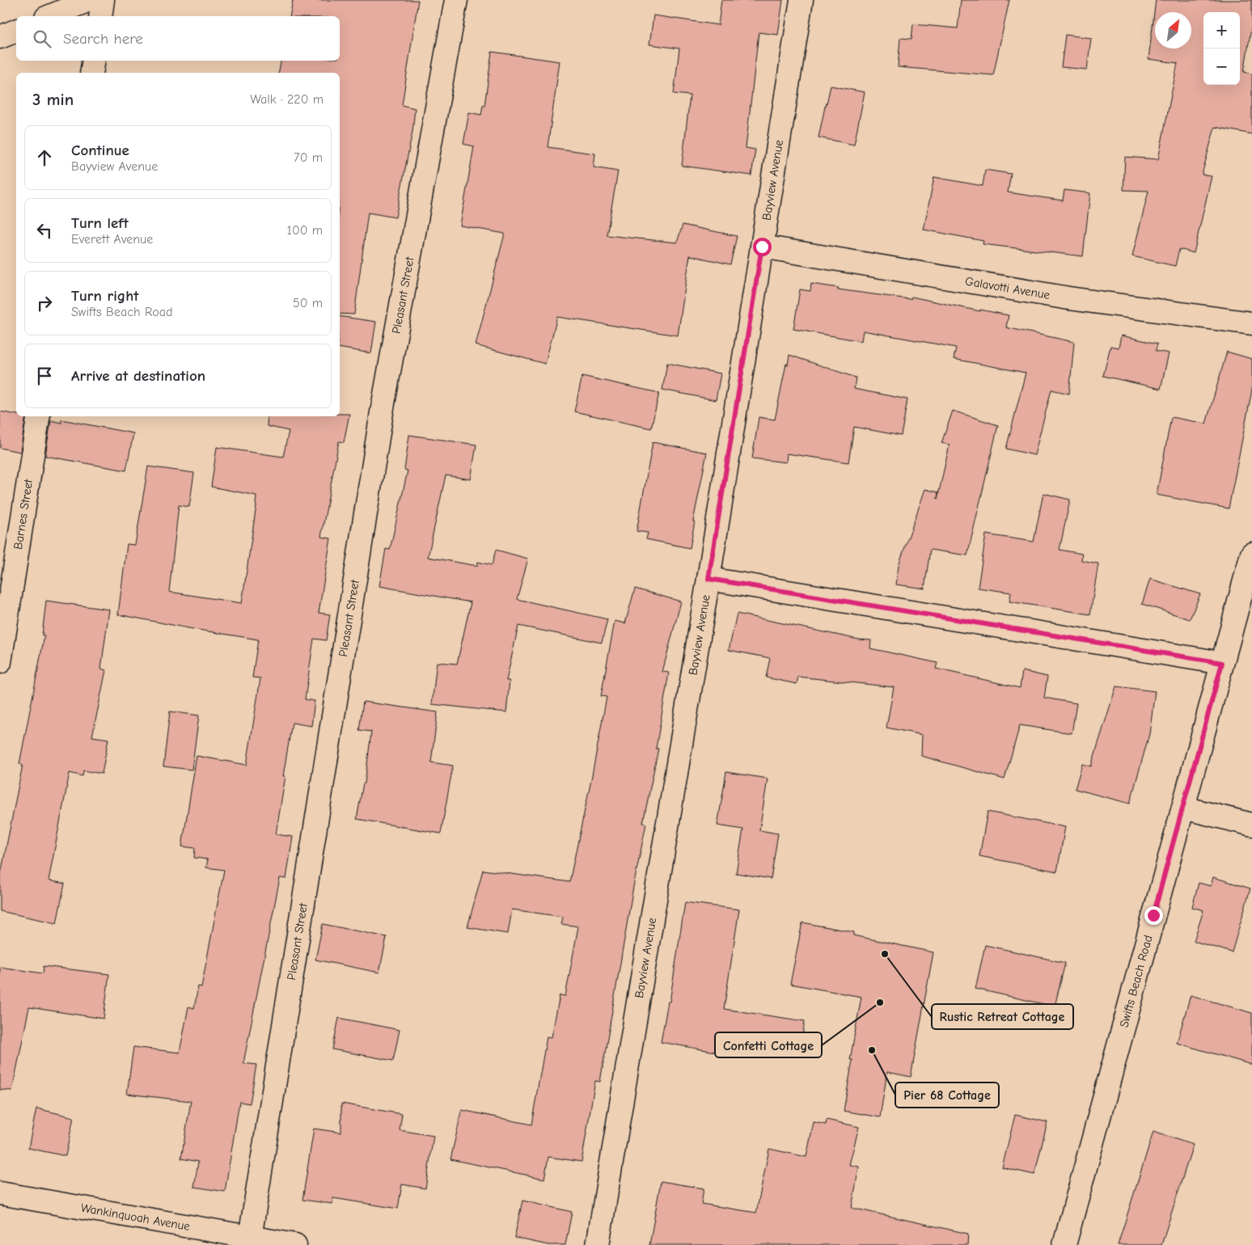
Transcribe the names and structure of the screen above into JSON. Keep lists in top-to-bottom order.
{
  "streets": {
    "street": [
      "Bayview Avenue",
      "Galavotti Avenue",
      "Pleasant Street",
      "Barnes Street",
      "Swifts Beach Road",
      "Wankinquoah Avenue"
    ]
  },
  "crossings": [
    ["Bayview Avenue", "Galavotti Avenue"],
    ["Pleasant Street", "Wankinquoah Avenue"]
  ],
  "places": ["Rustic Retreat Cottage", "Confetti Cottage", "Pier 68 Cottage"],
  "north": "top right",
  "page": {
    "map_buttons": ["+", "−"],
    "search": "Search here",
    "heading": ["3 min", "Walk · 220 m"],
    "list": [
      ["Continue", "Bayview Avenue", "70 m"],
      ["Turn left", "Everett Avenue", "100 m"],
      ["Turn right", "Swifts Beach Road", "50 m"],
      "Arrive at destination"
    ]
  }
}
